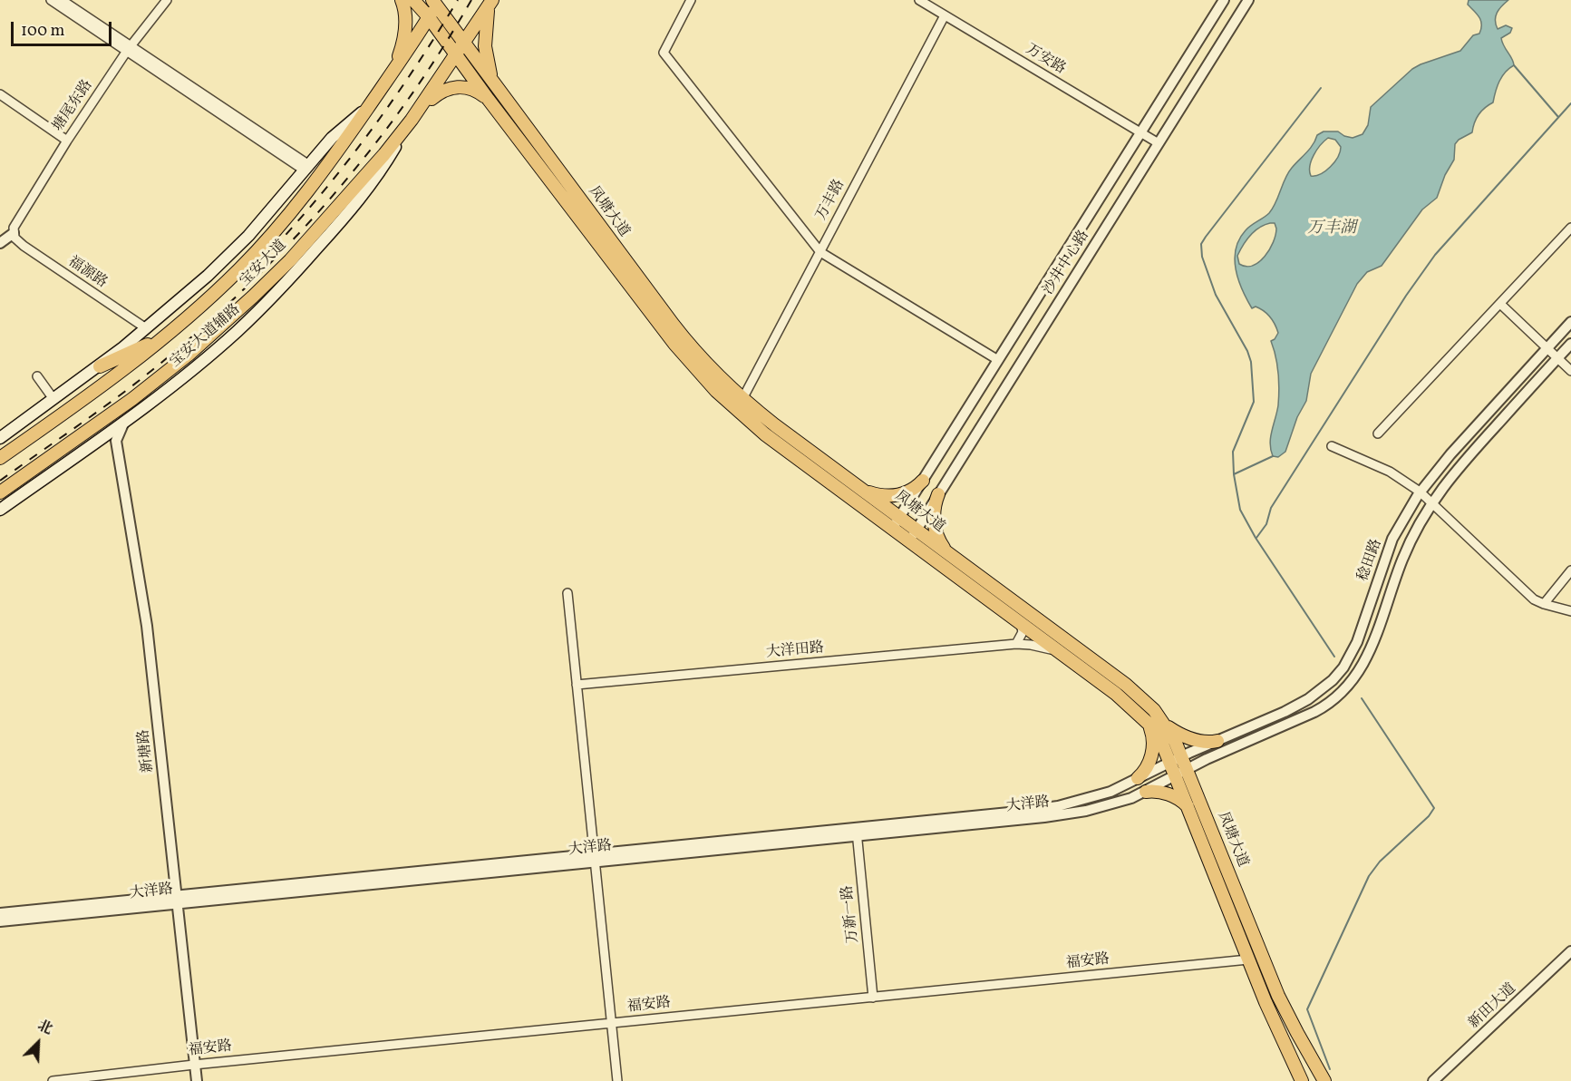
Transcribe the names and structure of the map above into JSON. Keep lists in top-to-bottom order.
{
  "streets": {
    "main road": ["凤塘大道", "宝安大道", "宝安大道辅路"],
    "street": [
      "万安路",
      "塘尾东路",
      "万丰路",
      "沙井中心路",
      "福源路",
      "稔田路",
      "大洋田路",
      "新塘路",
      "大洋路",
      "万新一路",
      "福安路",
      "新田大道"
    ]
  },
  "crossings": [
    ["万安路", "万丰路"],
    ["万安路", "沙井中心路"],
    ["塘尾东路", "福源路"],
    ["万丰路", "凤塘大道"],
    ["凤塘大道", "沙井中心路"],
    ["凤塘大道", "宝安大道"],
    ["凤塘大道", "稔田路"],
    ["凤塘大道", "大洋田路"],
    ["凤塘大道", "大洋路"],
    ["凤塘大道", "福安路"],
    ["宝安大道", "宝安大道辅路"],
    ["宝安大道辅路", "新塘路"],
    ["稔田路", "大洋路"],
    ["新塘路", "大洋路"],
    ["新塘路", "福安路"],
    ["大洋路", "万新一路"],
    ["万新一路", "福安路"]
  ],
  "water": ["万丰湖"],
  "scale_bar": "100 m",
  "north": "top right"
}
